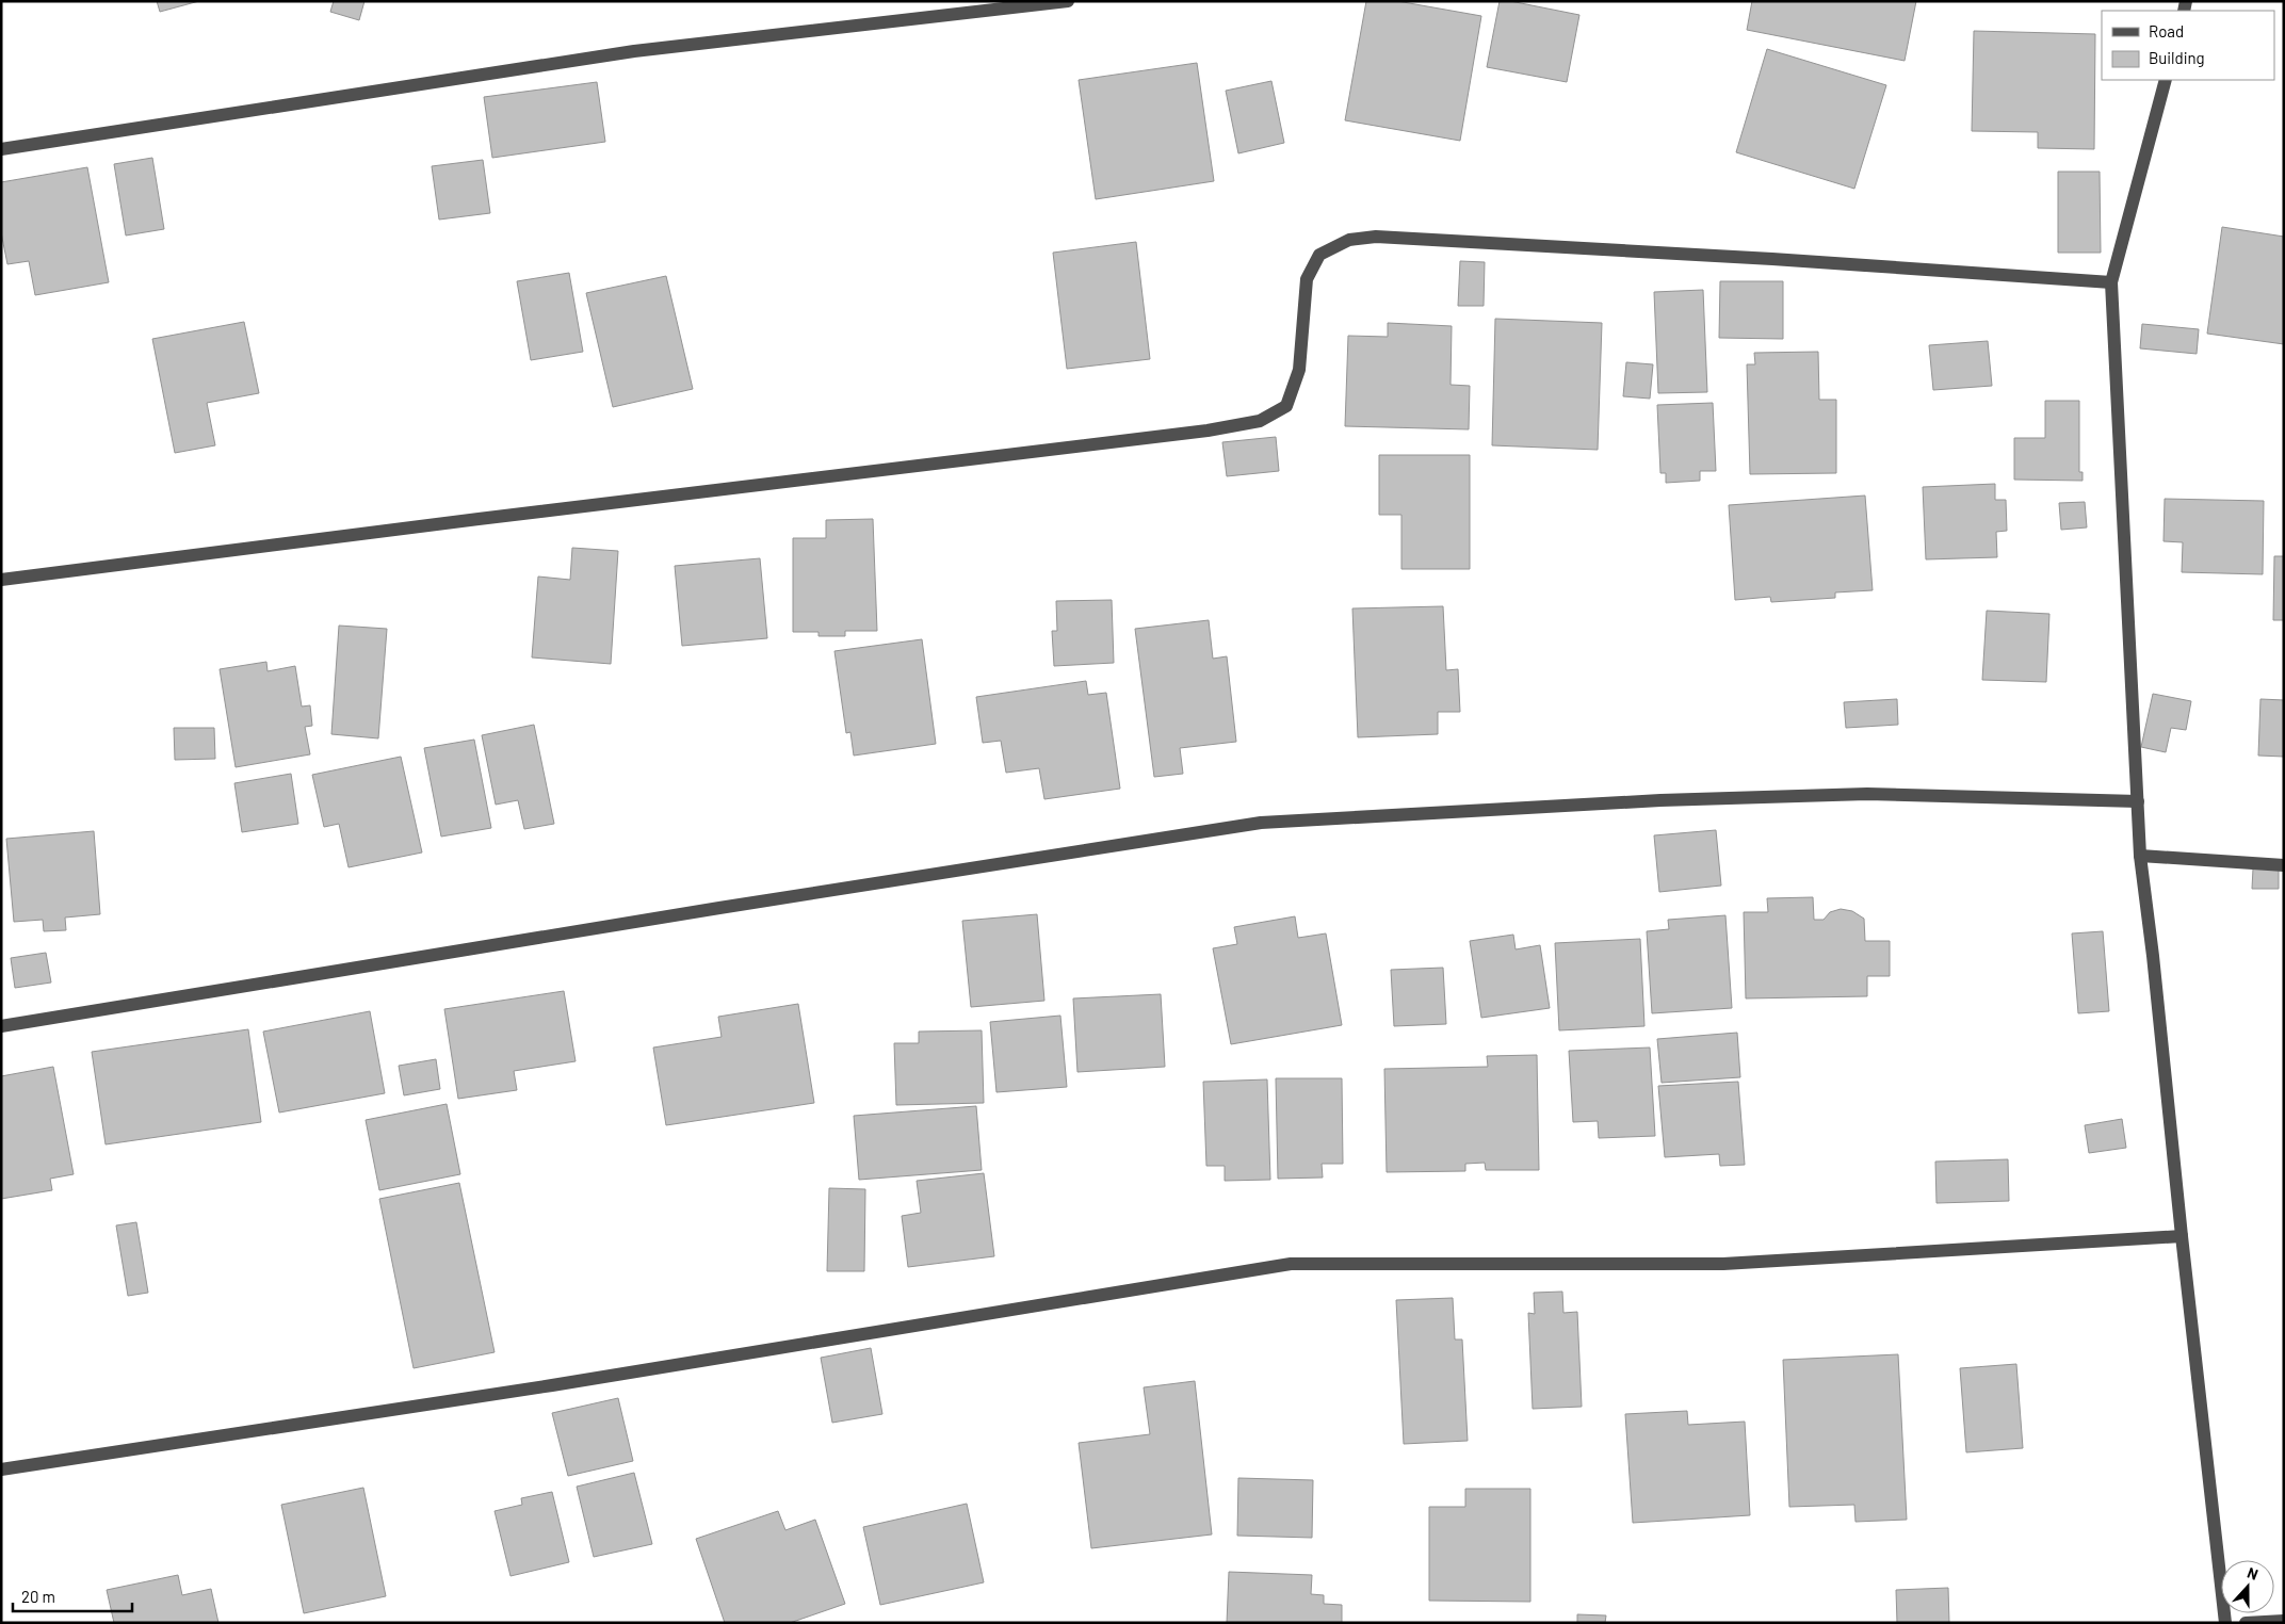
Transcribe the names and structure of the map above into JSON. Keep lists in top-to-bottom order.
{
  "legend": ["Road", "Building"],
  "scale_bar": "20 m",
  "north": "top"
}
